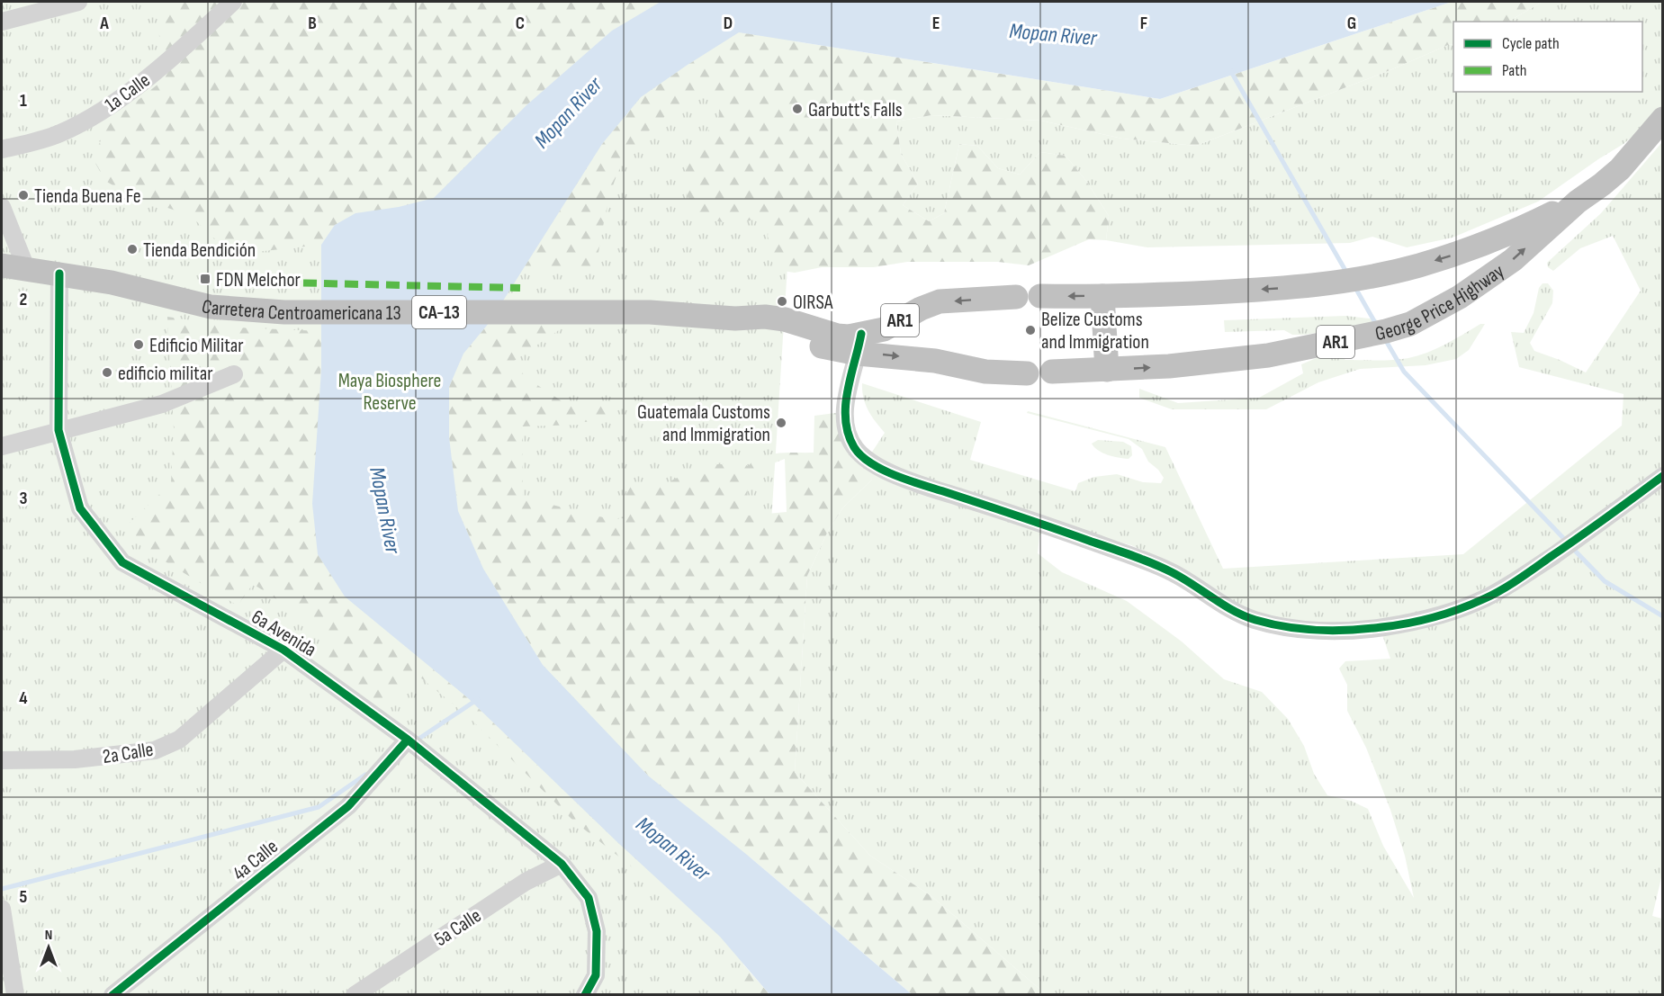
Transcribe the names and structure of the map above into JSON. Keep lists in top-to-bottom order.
{
  "streets": {
    "highway": [
      "George Price Highway",
      "Carretera Centroamericana 13",
      "CA-13",
      "AR1"
    ],
    "street": [
      "1a Calle",
      "6a Avenida",
      "2a Calle",
      "4a Calle",
      "5a Calle"
    ]
  },
  "crossings": [
    ["Carretera Centroamericana 13", "AR1"],
    ["Carretera Centroamericana 13", "6a Avenida"],
    ["6a Avenida", "2a Calle"],
    ["6a Avenida", "4a Calle"],
    ["6a Avenida", "5a Calle"]
  ],
  "water": ["Mopan River"],
  "parks": ["Maya Biosphere Reserve"],
  "places": {
    "other": [
      "Garbutt's Falls",
      "Tienda Buena Fe",
      "Tienda Bendición",
      "OIRSA",
      "Belize Customs and Immigration",
      "Edificio Militar",
      "edificio militar",
      "Guatemala Customs and Immigration"
    ],
    "transit": ["FDN Melchor"]
  },
  "legend": ["Cycle path", "Path"],
  "north": "top",
  "grid": {
    "columns": [
      "A",
      "B",
      "C",
      "D",
      "E",
      "F",
      "G"
    ],
    "rows": [
      "1",
      "2",
      "3",
      "4",
      "5"
    ]
  }
}
